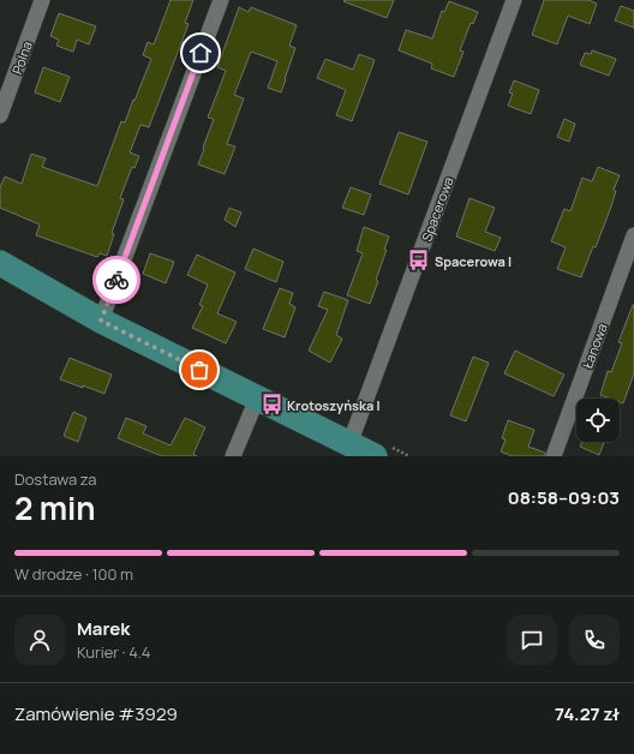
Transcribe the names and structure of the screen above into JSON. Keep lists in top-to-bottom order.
{
  "streets": {
    "street": ["Polna", "Spacerowa", "Łanowa"]
  },
  "places": {
    "bus stop": ["Spacerowa I", "Krotoszyńska I"]
  },
  "page": {
    "heading": ["2 min", "Dostawa za", "08:58–09:03"],
    "panel": [
      "Marek",
      "Kurier · 4.4",
      "Zamówienie #3929",
      "74.27 zł"
    ],
    "bar": "W drodze · 100 m"
  }
}
